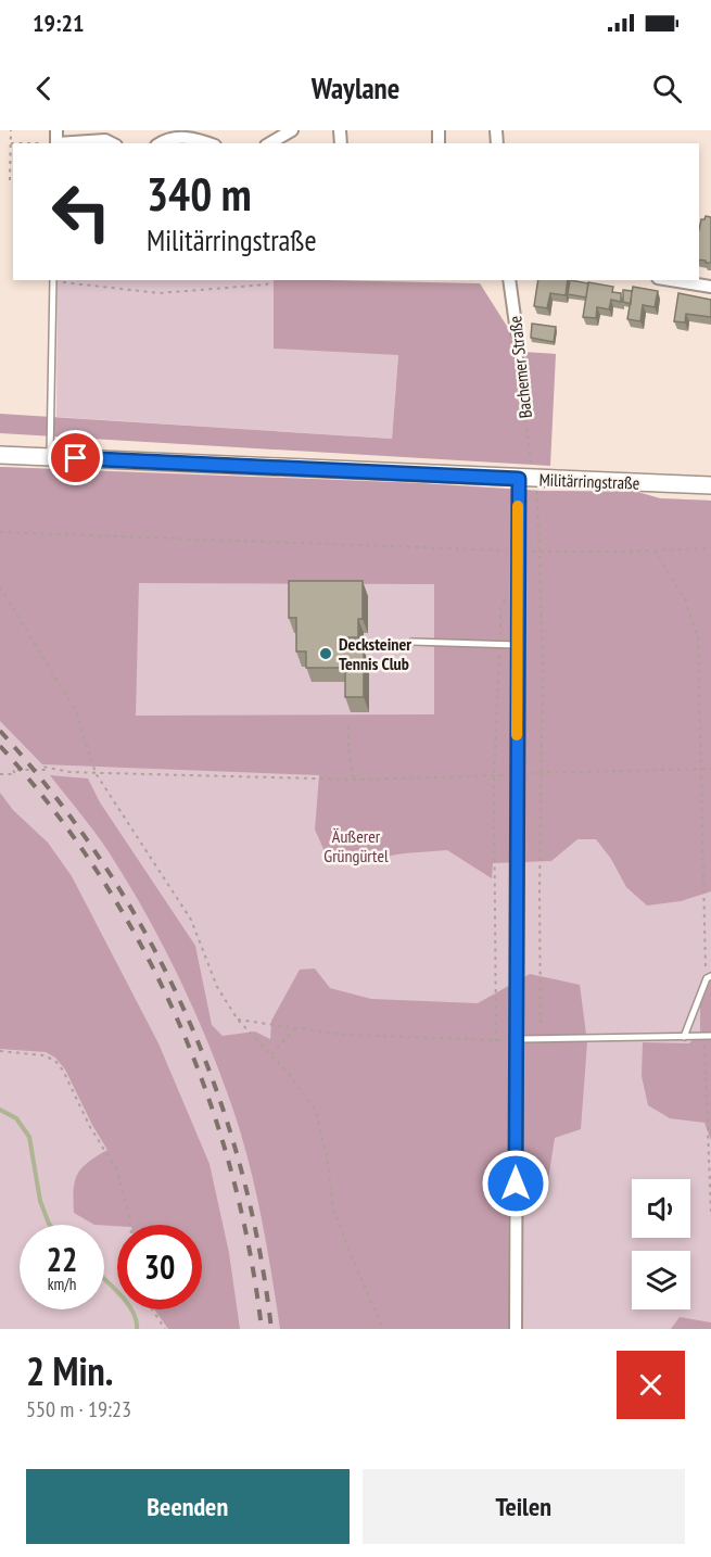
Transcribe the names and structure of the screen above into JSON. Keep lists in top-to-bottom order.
{
  "streets": {
    "main road": ["Militärringstraße"],
    "street": ["Bachemer Straße"]
  },
  "parks": ["Äußerer Grüngürtel"],
  "places": ["Decksteiner Tennis Club"],
  "page": {
    "status": "19:21",
    "header": "Waylane",
    "turn": ["340 m", "Militärringstraße"],
    "speed": "22 km/h",
    "limit": "30",
    "heading": ["2 Min.", "550 m · 19:23"],
    "buttons": ["Beenden", "Teilen"]
  }
}
